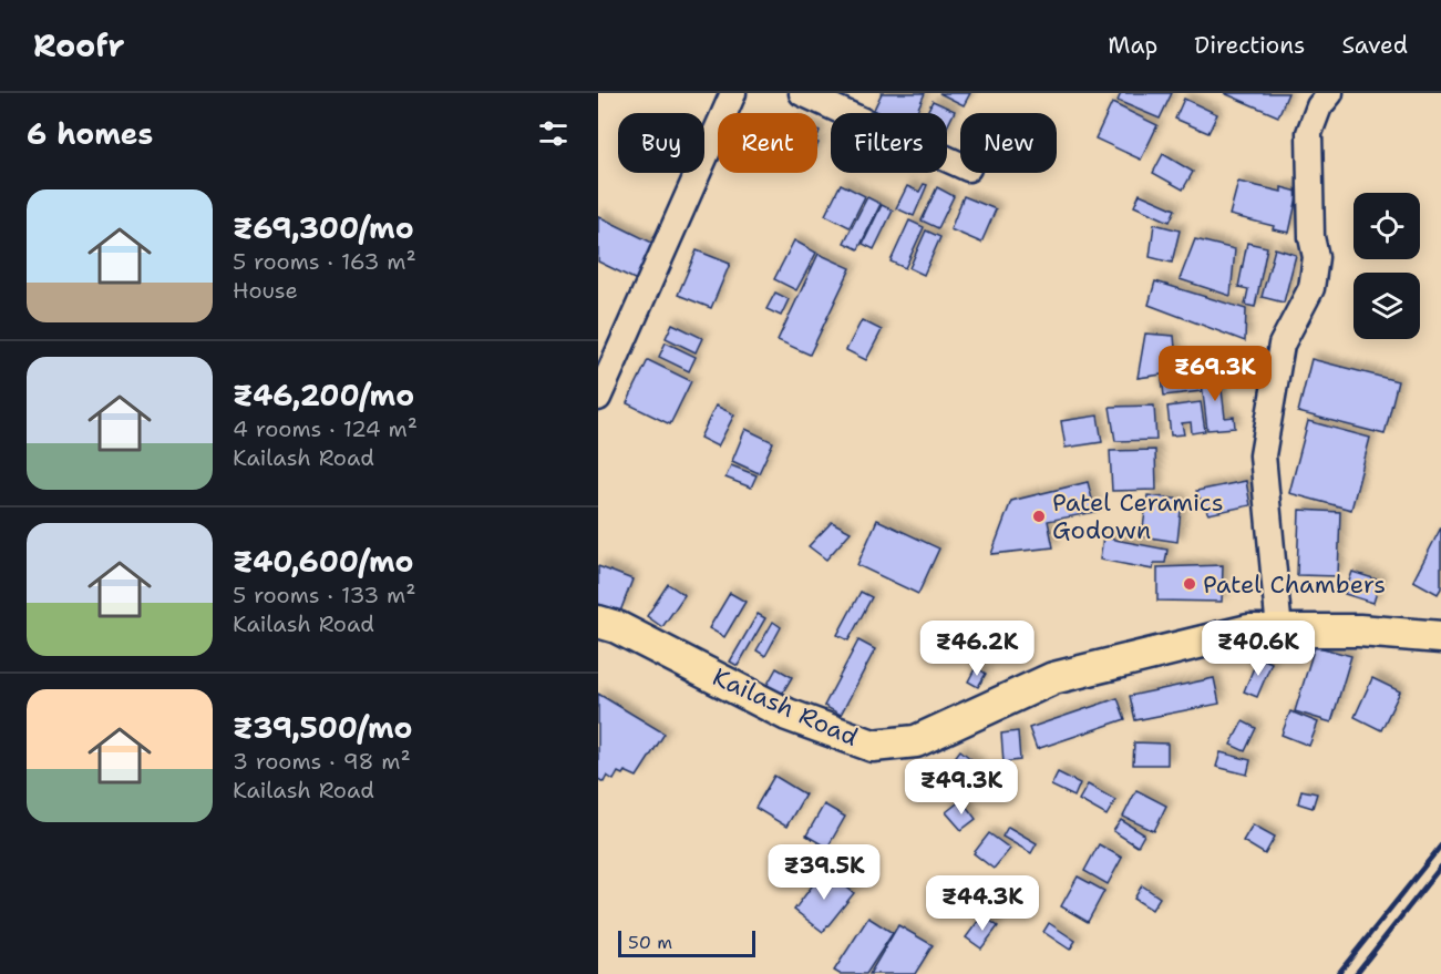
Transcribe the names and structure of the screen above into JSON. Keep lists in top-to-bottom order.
{
  "streets": {
    "main road": ["Kailash Road"]
  },
  "places": ["Patel Ceramics Godown", "Patel Chambers"],
  "scale_bar": "50 m",
  "page": {
    "header": "Roofr",
    "nav": ["Map", "Directions", "Saved"],
    "heading": "6 homes",
    "chip": [
      "Buy",
      "Rent",
      "Filters",
      "New"
    ],
    "list": [
      {
        "name": "₹69,300/mo",
        "note": "5 rooms · 163 m² · House"
      },
      {
        "name": "₹46,200/mo",
        "note": "4 rooms · 124 m² · Kailash Road"
      },
      {
        "name": "₹40,600/mo",
        "note": "5 rooms · 133 m² · Kailash Road"
      },
      {
        "name": "₹39,500/mo",
        "note": "3 rooms · 98 m² · Kailash Road"
      }
    ],
    "price": [
      "₹69.3K",
      "₹46.2K",
      "₹40.6K",
      "₹49.3K",
      "₹39.5K",
      "₹44.3K"
    ],
    "scale": "50 m"
  }
}
